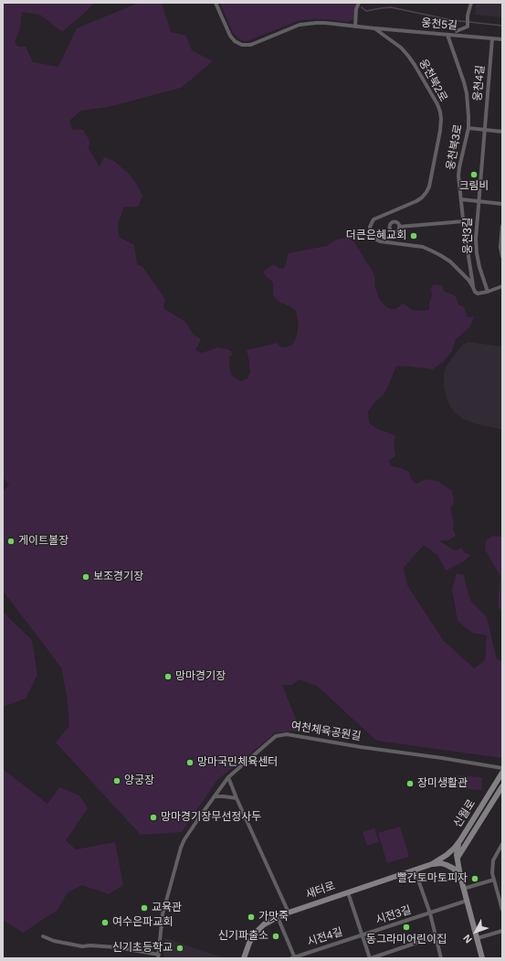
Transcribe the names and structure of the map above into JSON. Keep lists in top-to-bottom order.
{
  "streets": {
    "street": [
      "웅천5길",
      "웅천북2로",
      "웅천4길",
      "웅천북3로",
      "웅천3길",
      "여천체육공원길",
      "신월로",
      "새터로",
      "시전3길",
      "시전4길"
    ]
  },
  "crossings": [
    ["웅천5길", "웅천북2로"],
    ["웅천5길", "웅천4길"],
    ["웅천5길", "웅천북3로"],
    ["웅천북2로", "웅천북3로"],
    ["웅천4길", "웅천3길"],
    ["신월로", "새터로"],
    ["시전3길", "시전4길"]
  ],
  "places": [
    "크림비",
    "더큰은혜교회",
    "게이트볼장",
    "보조경기장",
    "망마경기장",
    "망마국민체육센터",
    "양궁장",
    "장미생활관",
    "망마경기장무선정사두",
    "빨간토마토피자",
    "교육관",
    "가맛죽",
    "여수은파교회",
    "동그라미어린이집",
    "신기파출소",
    "신기초등학교"
  ],
  "north": "bottom left"
}
